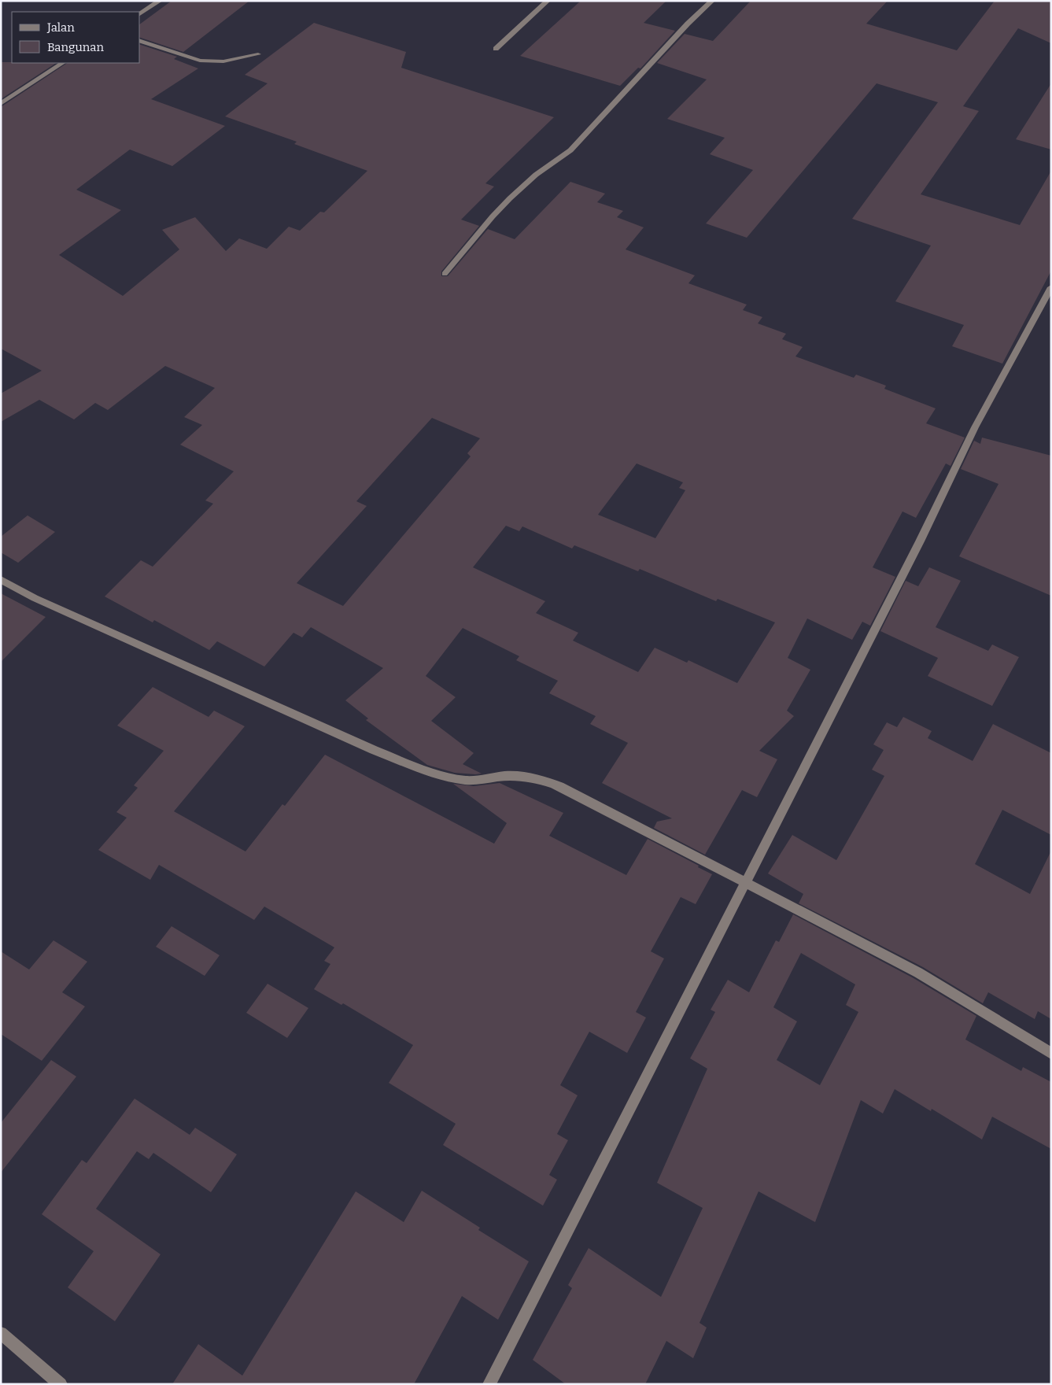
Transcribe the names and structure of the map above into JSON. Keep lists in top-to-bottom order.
{
  "legend": ["Jalan", "Bangunan"]
}
